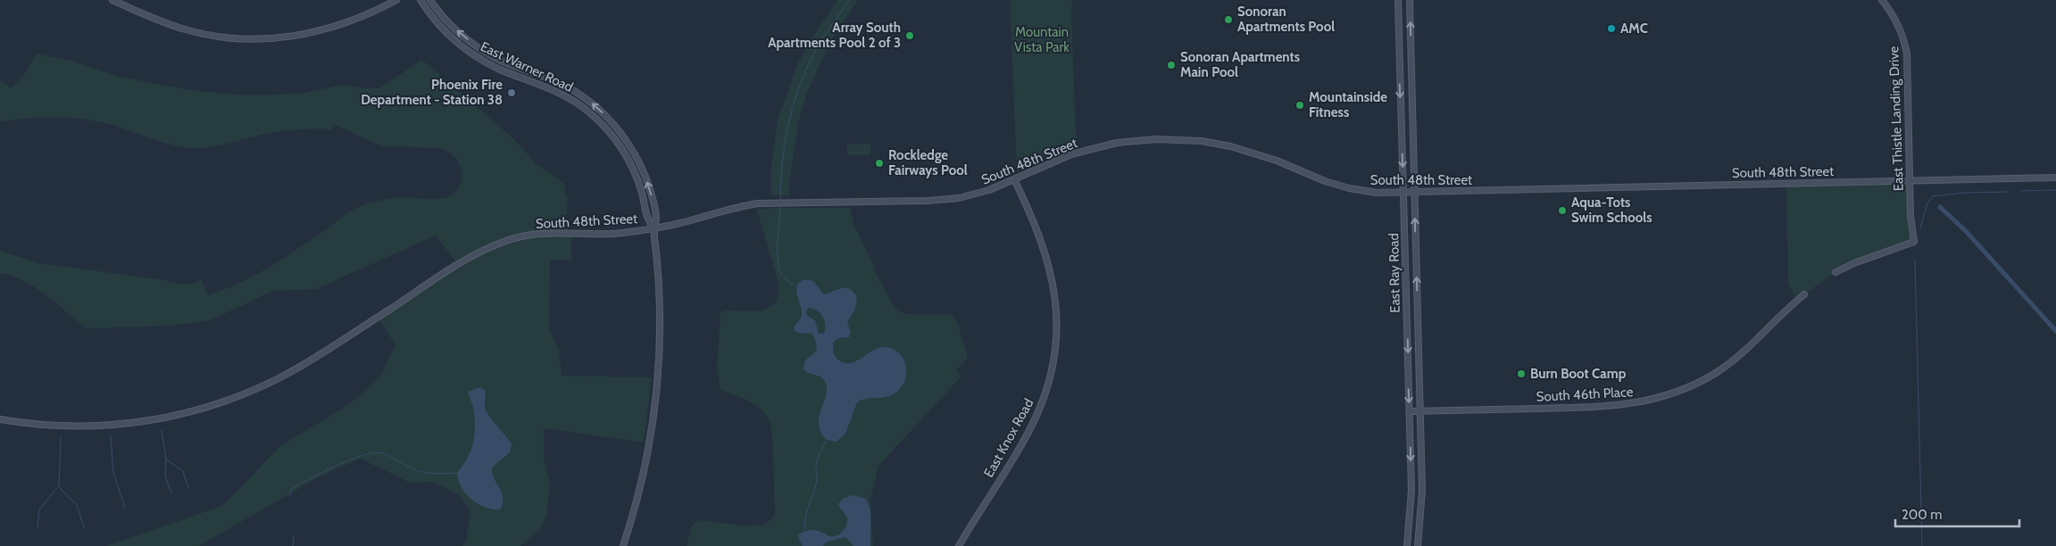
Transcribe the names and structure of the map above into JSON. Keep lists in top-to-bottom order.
{
  "streets": {
    "main road": [
      "East Warner Road",
      "East Thistle Landing Drive",
      "South 48th Street",
      "East Ray Road",
      "South 46th Place",
      "East Knox Road"
    ]
  },
  "crossings": [
    ["East Warner Road", "South 48th Street"],
    ["East Thistle Landing Drive", "South 48th Street"],
    ["South 48th Street", "East Ray Road"],
    ["South 48th Street", "East Knox Road"],
    ["East Ray Road", "South 46th Place"]
  ],
  "parks": ["Mountain Vista Park"],
  "places": [
    "Sonoran Apartments Pool",
    "AMC",
    "Array South Apartments Pool 2 of 3",
    "Sonoran Apartments Main Pool",
    "Phoenix Fire Department - Station 38",
    "Mountainside Fitness",
    "Rockledge Fairways Pool",
    "Aqua-Tots Swim Schools",
    "Burn Boot Camp"
  ],
  "scale_bar": "200 m"
}
